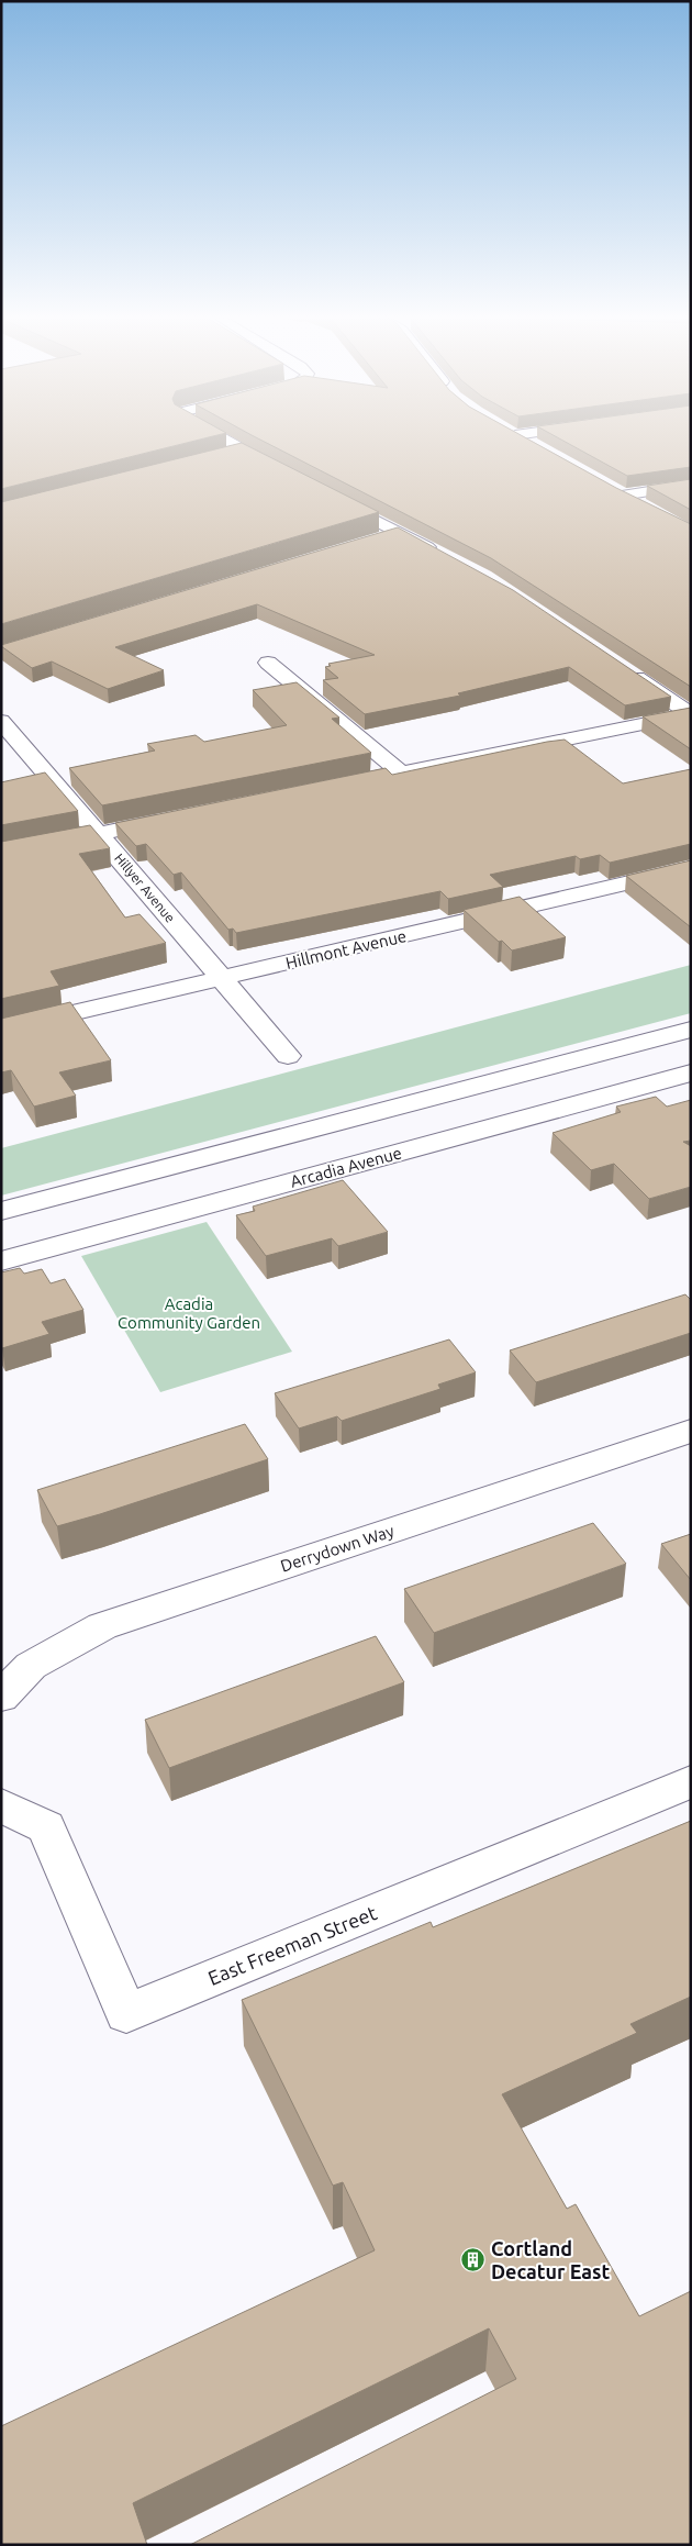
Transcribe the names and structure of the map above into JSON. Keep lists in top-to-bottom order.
{
  "streets": {
    "street": [
      "Hillyer Avenue",
      "Hillmont Avenue",
      "Arcadia Avenue",
      "Derrydown Way",
      "East Freeman Street"
    ]
  },
  "crossings": [
    ["Hillyer Avenue", "Hillmont Avenue"]
  ],
  "parks": ["Acadia Community Garden"],
  "places": {
    "building": ["Cortland Decatur East"]
  }
}
